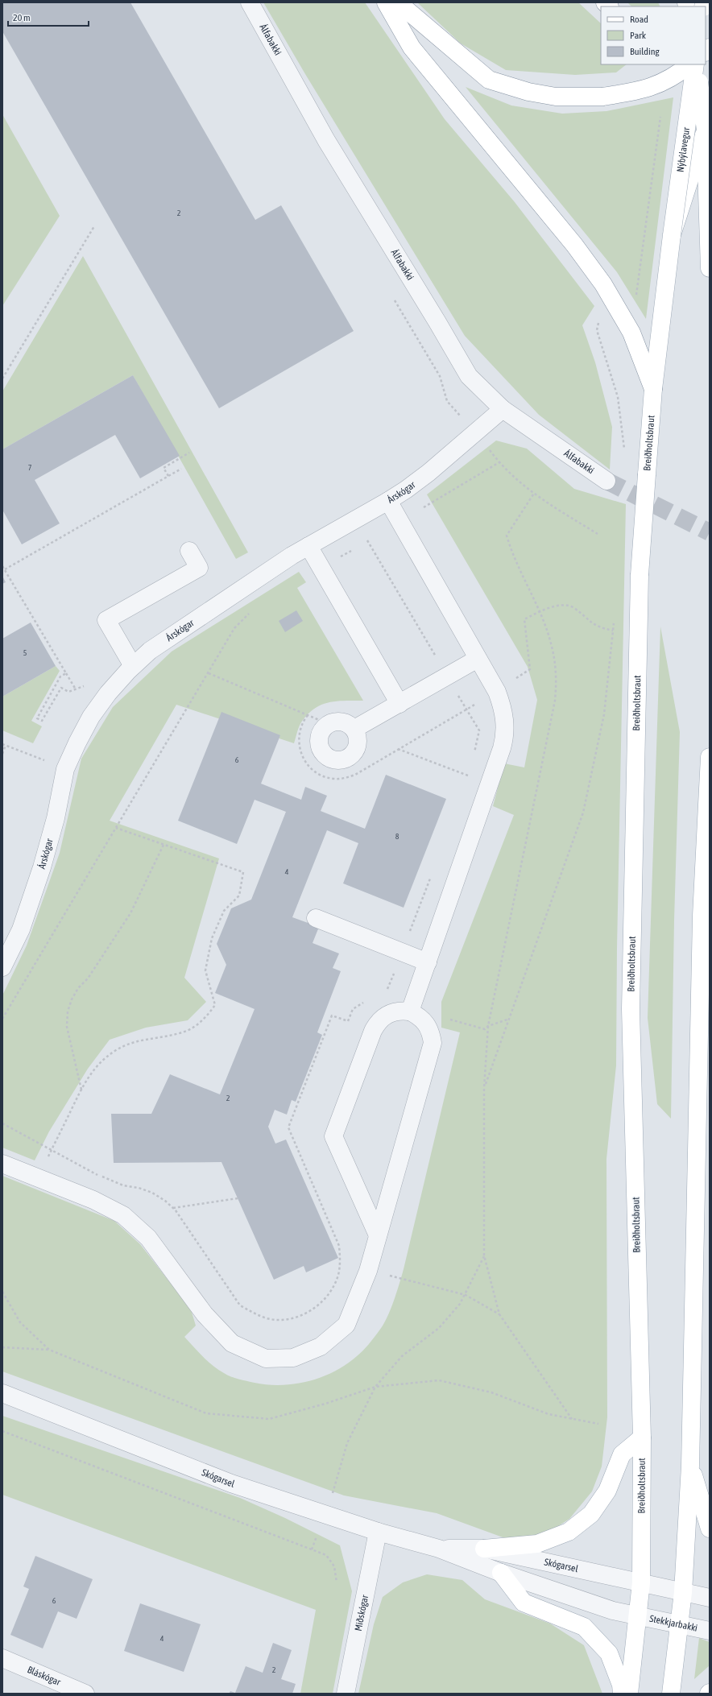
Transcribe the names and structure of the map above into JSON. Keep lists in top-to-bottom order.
{
  "streets": {
    "main road": ["Nýbýlavegur", "Breiðholtsbraut"],
    "street": [
      "Álfabakki",
      "Árskógar",
      "Skógarsel",
      "Miðskógar",
      "Stekkjarbakki",
      "Bláskógar"
    ]
  },
  "crossings": [
    ["Álfabakki", "Árskógar"],
    ["Nýbýlavegur", "Breiðholtsbraut"],
    ["Breiðholtsbraut", "Skógarsel"],
    ["Breiðholtsbraut", "Stekkjarbakki"],
    ["Skógarsel", "Miðskógar"],
    ["Skógarsel", "Stekkjarbakki"]
  ],
  "house_numbers": [
    "2",
    "7",
    "5",
    "6",
    "8",
    "4",
    "2",
    "6",
    "4",
    "2"
  ],
  "legend": ["Road", "Park", "Building"],
  "scale_bar": "20 m"
}
